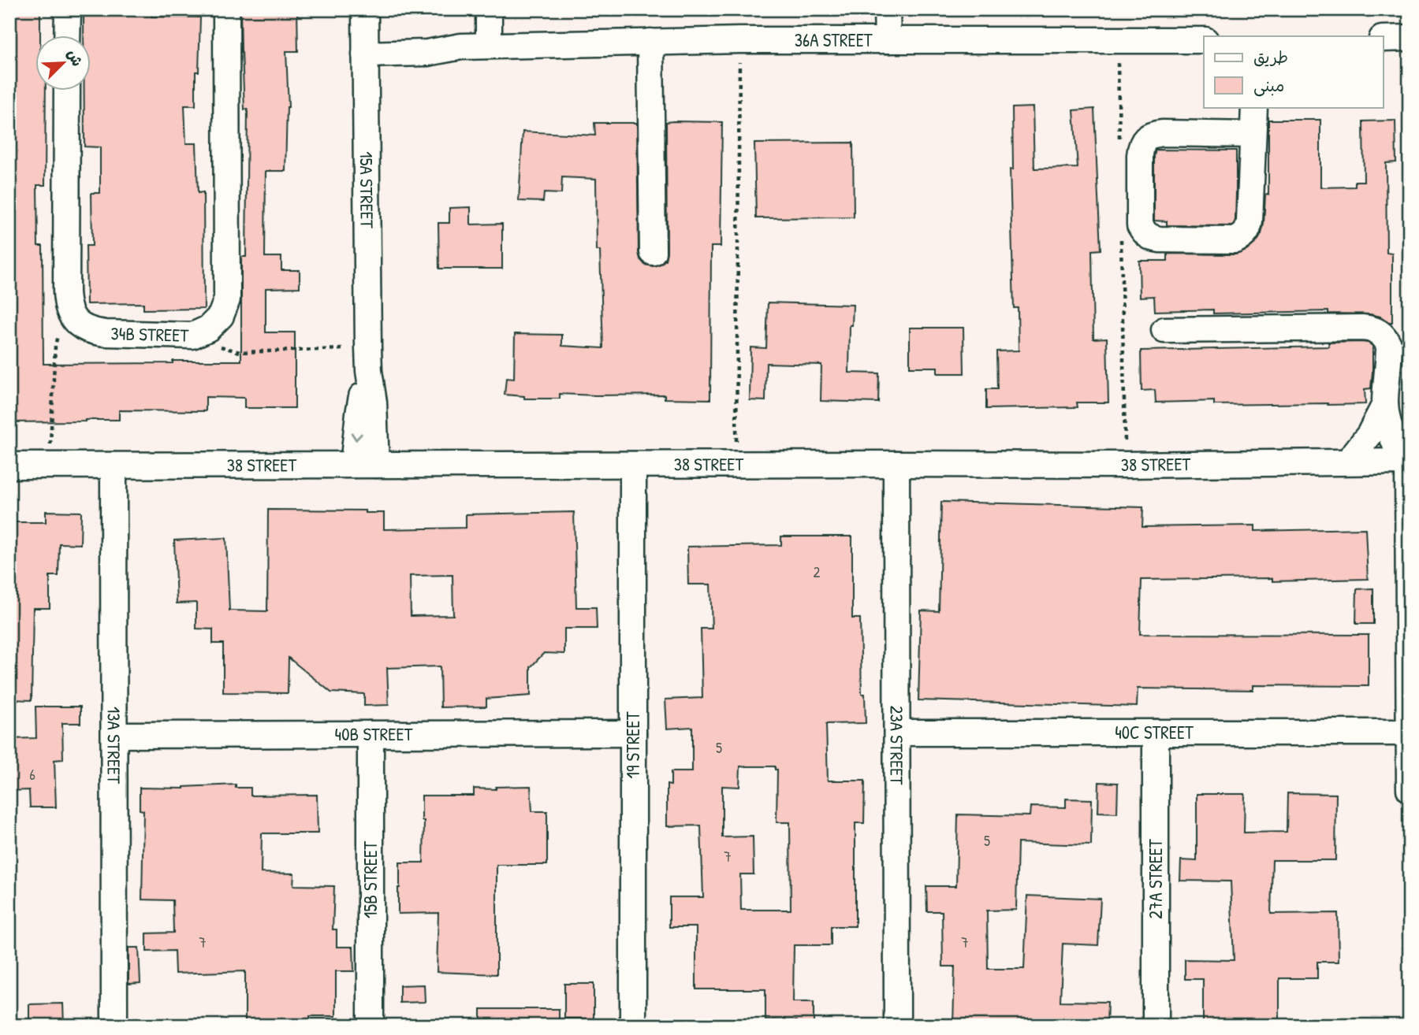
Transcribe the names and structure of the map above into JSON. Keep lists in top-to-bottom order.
{
  "streets": {
    "street": [
      "36A STREET",
      "15A STREET",
      "34B STREET",
      "38 STREET",
      "40C STREET",
      "40B STREET",
      "23A STREET",
      "13A STREET",
      "19 STREET",
      "27A STREET",
      "15B STREET"
    ]
  },
  "crossings": [
    ["36A STREET", "15A STREET"],
    ["15A STREET", "38 STREET"],
    ["38 STREET", "23A STREET"],
    ["38 STREET", "13A STREET"],
    ["38 STREET", "19 STREET"],
    ["40C STREET", "23A STREET"],
    ["40C STREET", "27A STREET"],
    ["40B STREET", "13A STREET"],
    ["40B STREET", "19 STREET"],
    ["40B STREET", "15B STREET"]
  ],
  "house_numbers": [
    "2",
    "5",
    "6",
    "5",
    "7",
    "7",
    "7"
  ],
  "legend": ["طريق", "مبنى"],
  "north": "top right"
}
